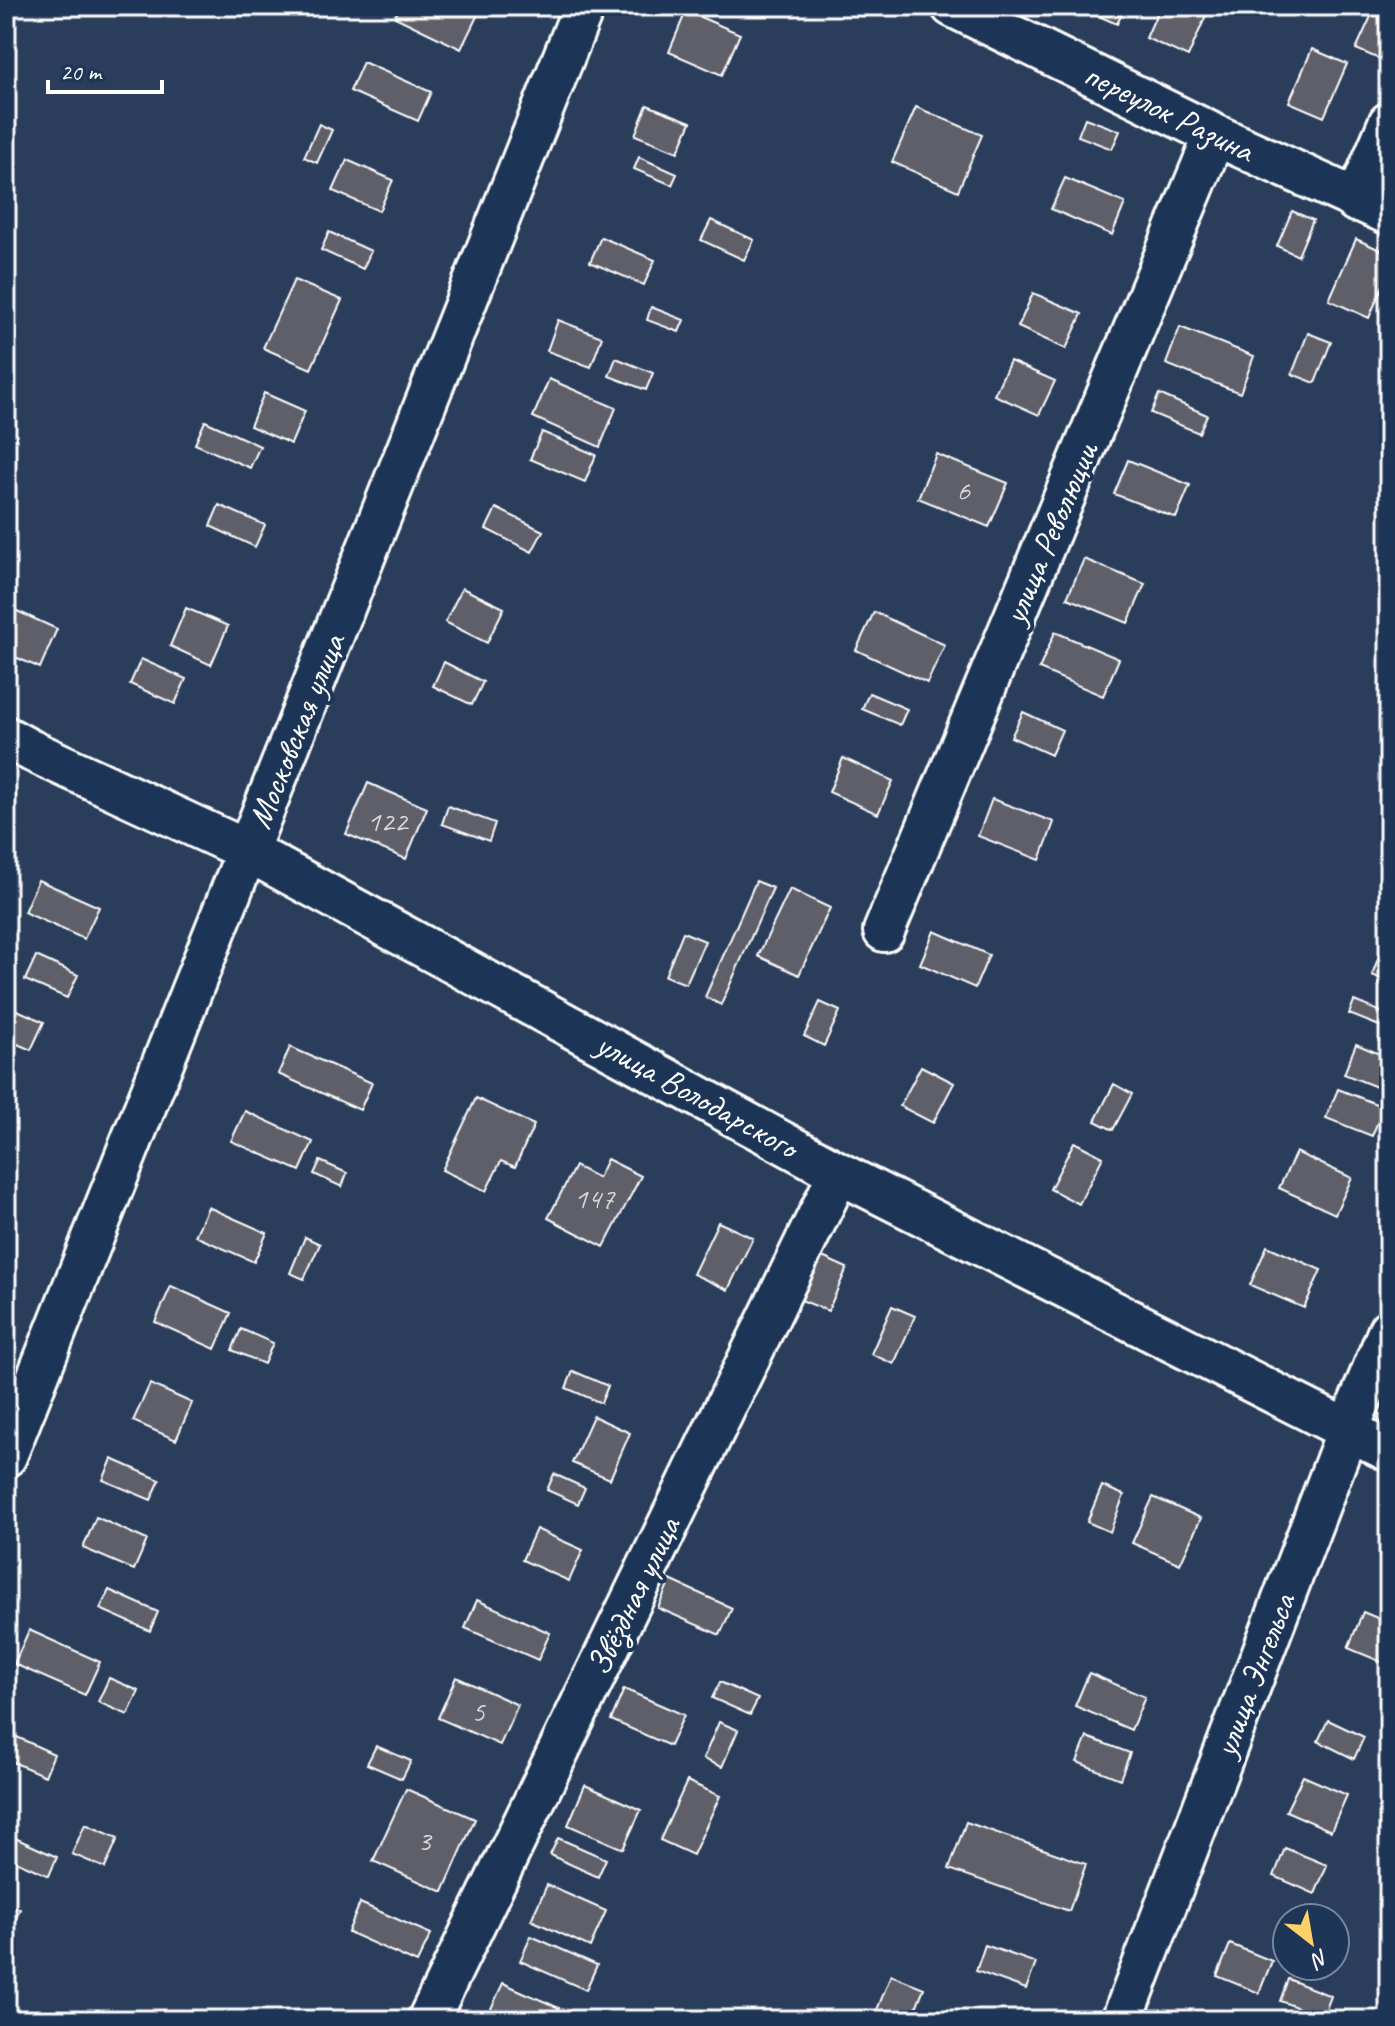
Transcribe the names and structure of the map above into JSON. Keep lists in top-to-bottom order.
{
  "streets": {
    "street": [
      "переулок Разина",
      "улица Революции",
      "Московская улица",
      "улица Володарского",
      "Звёздная улица",
      "улица Энгельса"
    ]
  },
  "crossings": [
    ["переулок Разина", "улица Революции"],
    ["Московская улица", "улица Володарского"],
    ["улица Володарского", "Звёздная улица"],
    ["улица Володарского", "улица Энгельса"]
  ],
  "house_numbers": [
    "6",
    "122",
    "147",
    "5",
    "3"
  ],
  "scale_bar": "20 m",
  "north": "bottom right"
}
